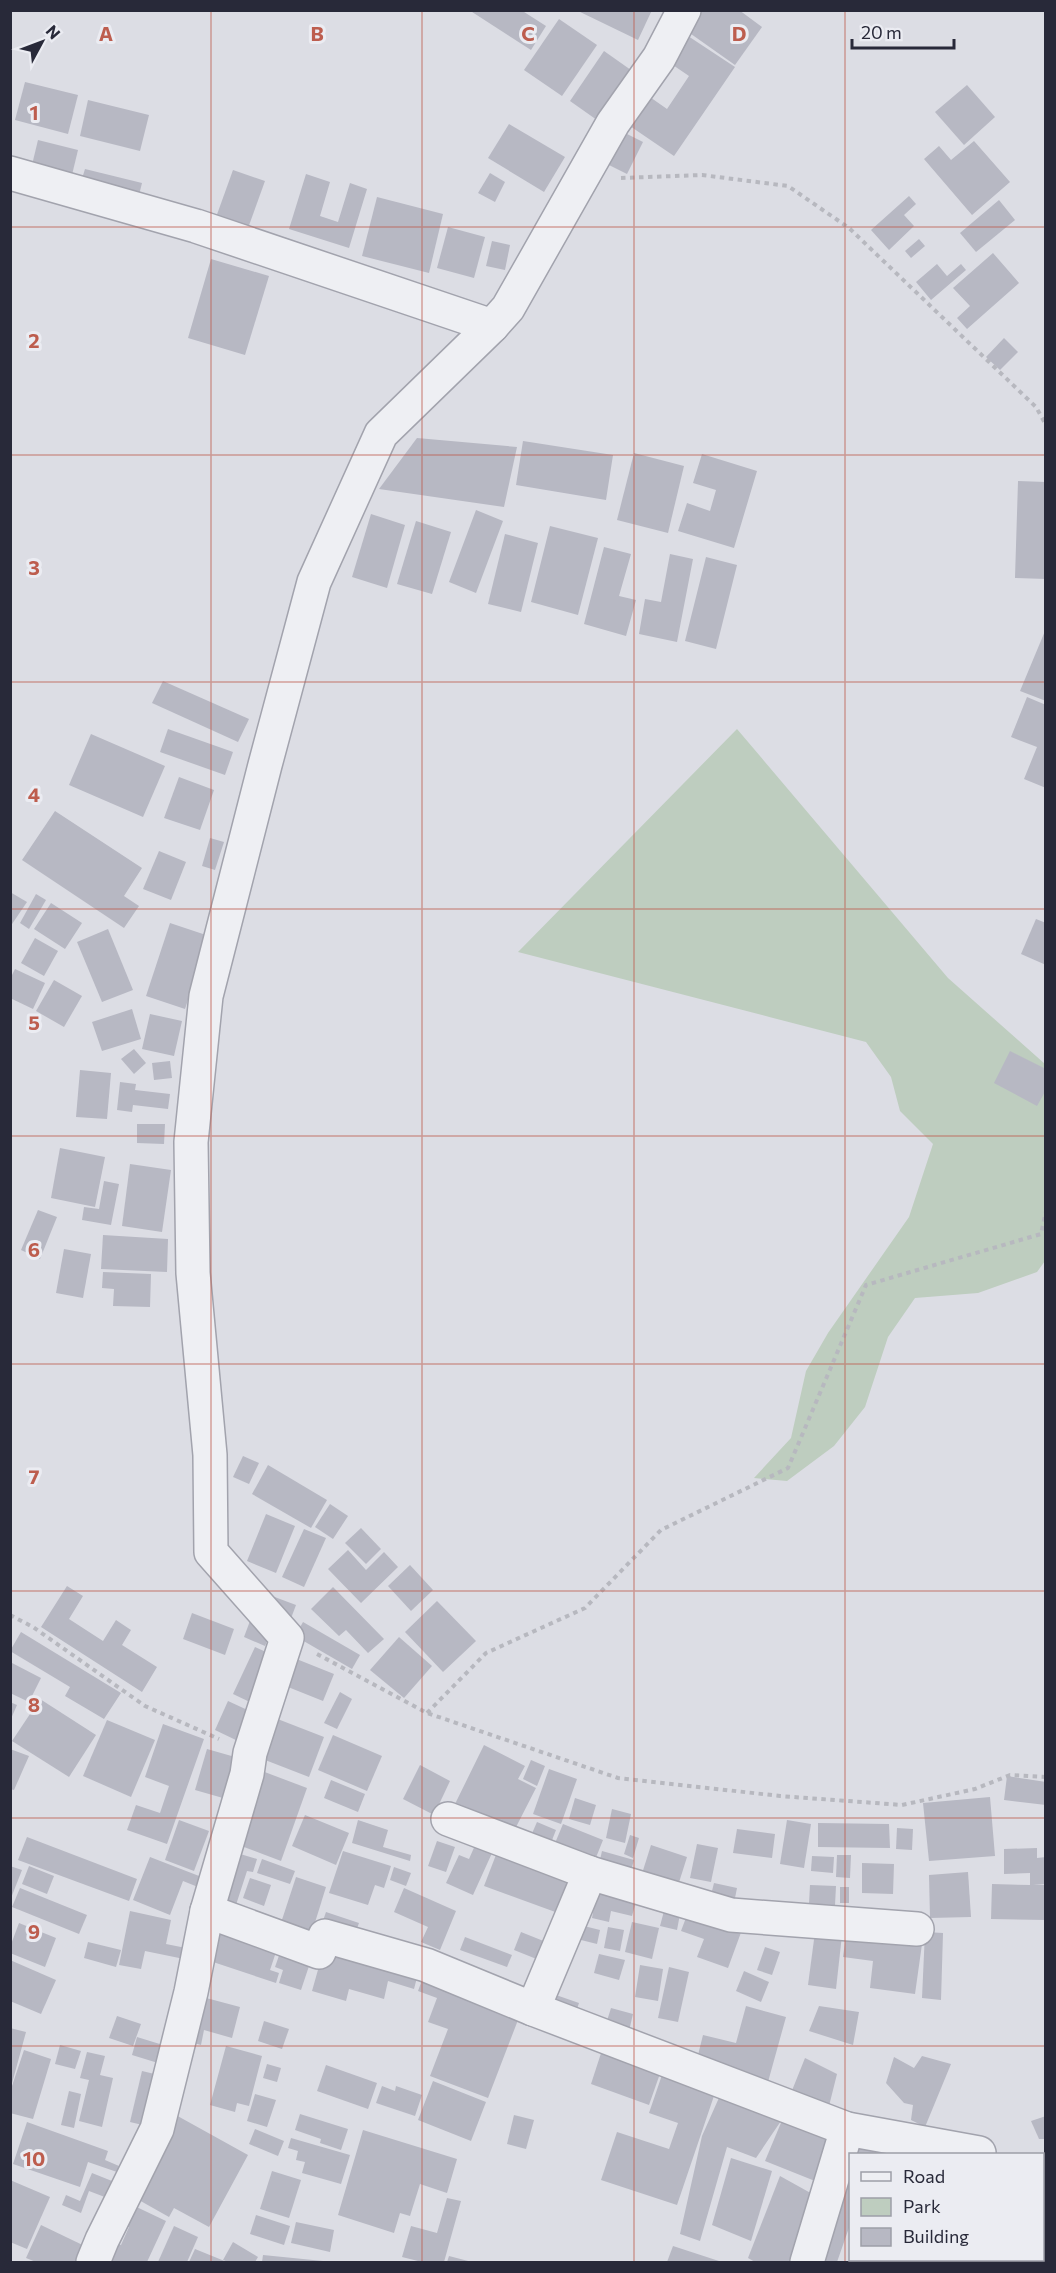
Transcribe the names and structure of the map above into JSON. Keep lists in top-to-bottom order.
{
  "legend": ["Road", "Park", "Building"],
  "scale_bar": "20 m",
  "north": "top right",
  "grid": {
    "columns": [
      "A",
      "B",
      "C",
      "D"
    ],
    "rows": [
      "1",
      "2",
      "3",
      "4",
      "5",
      "6",
      "7",
      "8",
      "9",
      "10"
    ]
  }
}
